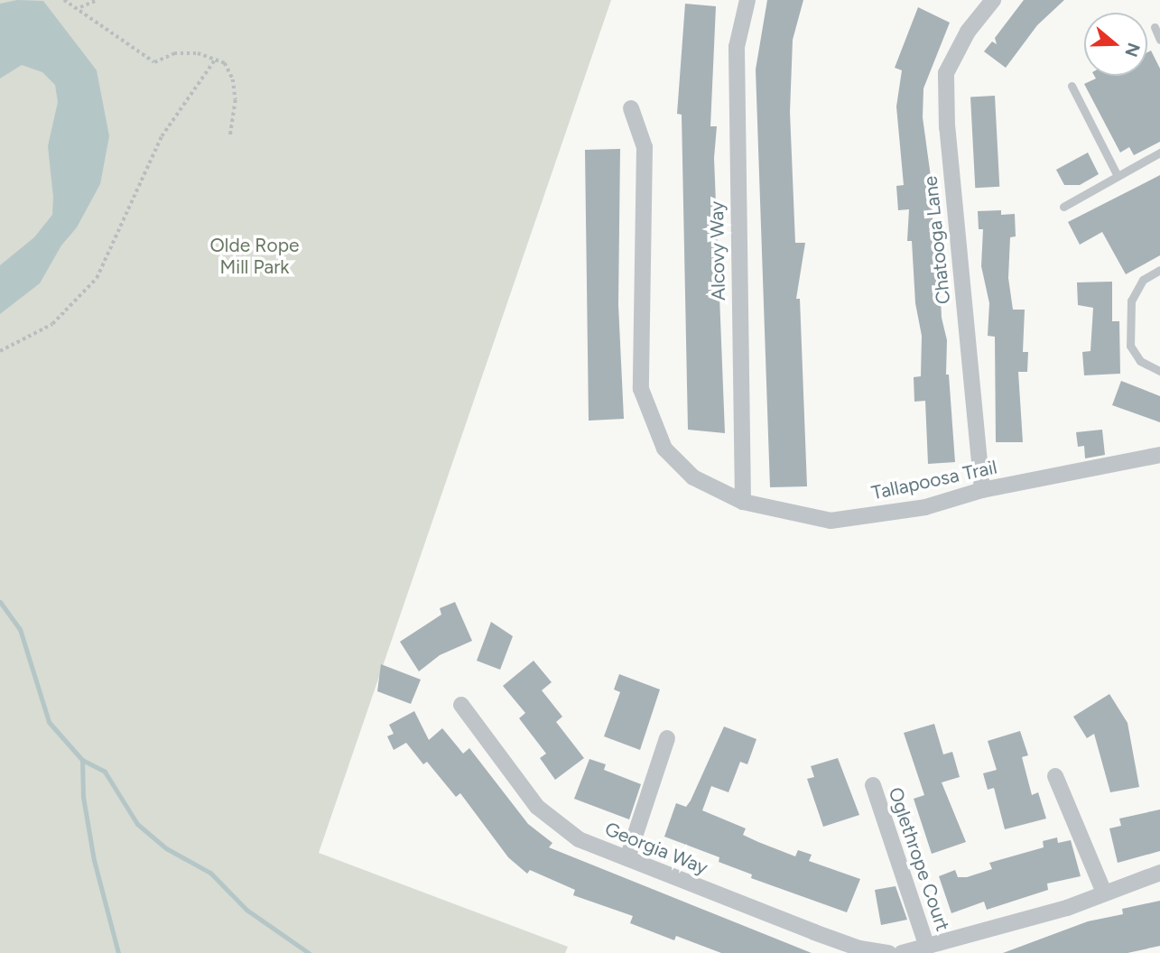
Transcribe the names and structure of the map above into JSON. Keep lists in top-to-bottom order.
{
  "streets": {
    "street": [
      "Chatooga Lane",
      "Alcovy Way",
      "Tallapoosa Trail",
      "Georgia Way",
      "Oglethrope Court"
    ]
  },
  "crossings": [
    ["Chatooga Lane", "Tallapoosa Trail"],
    ["Alcovy Way", "Tallapoosa Trail"]
  ],
  "parks": ["Olde Rope Mill Park"],
  "north": "right"
}
